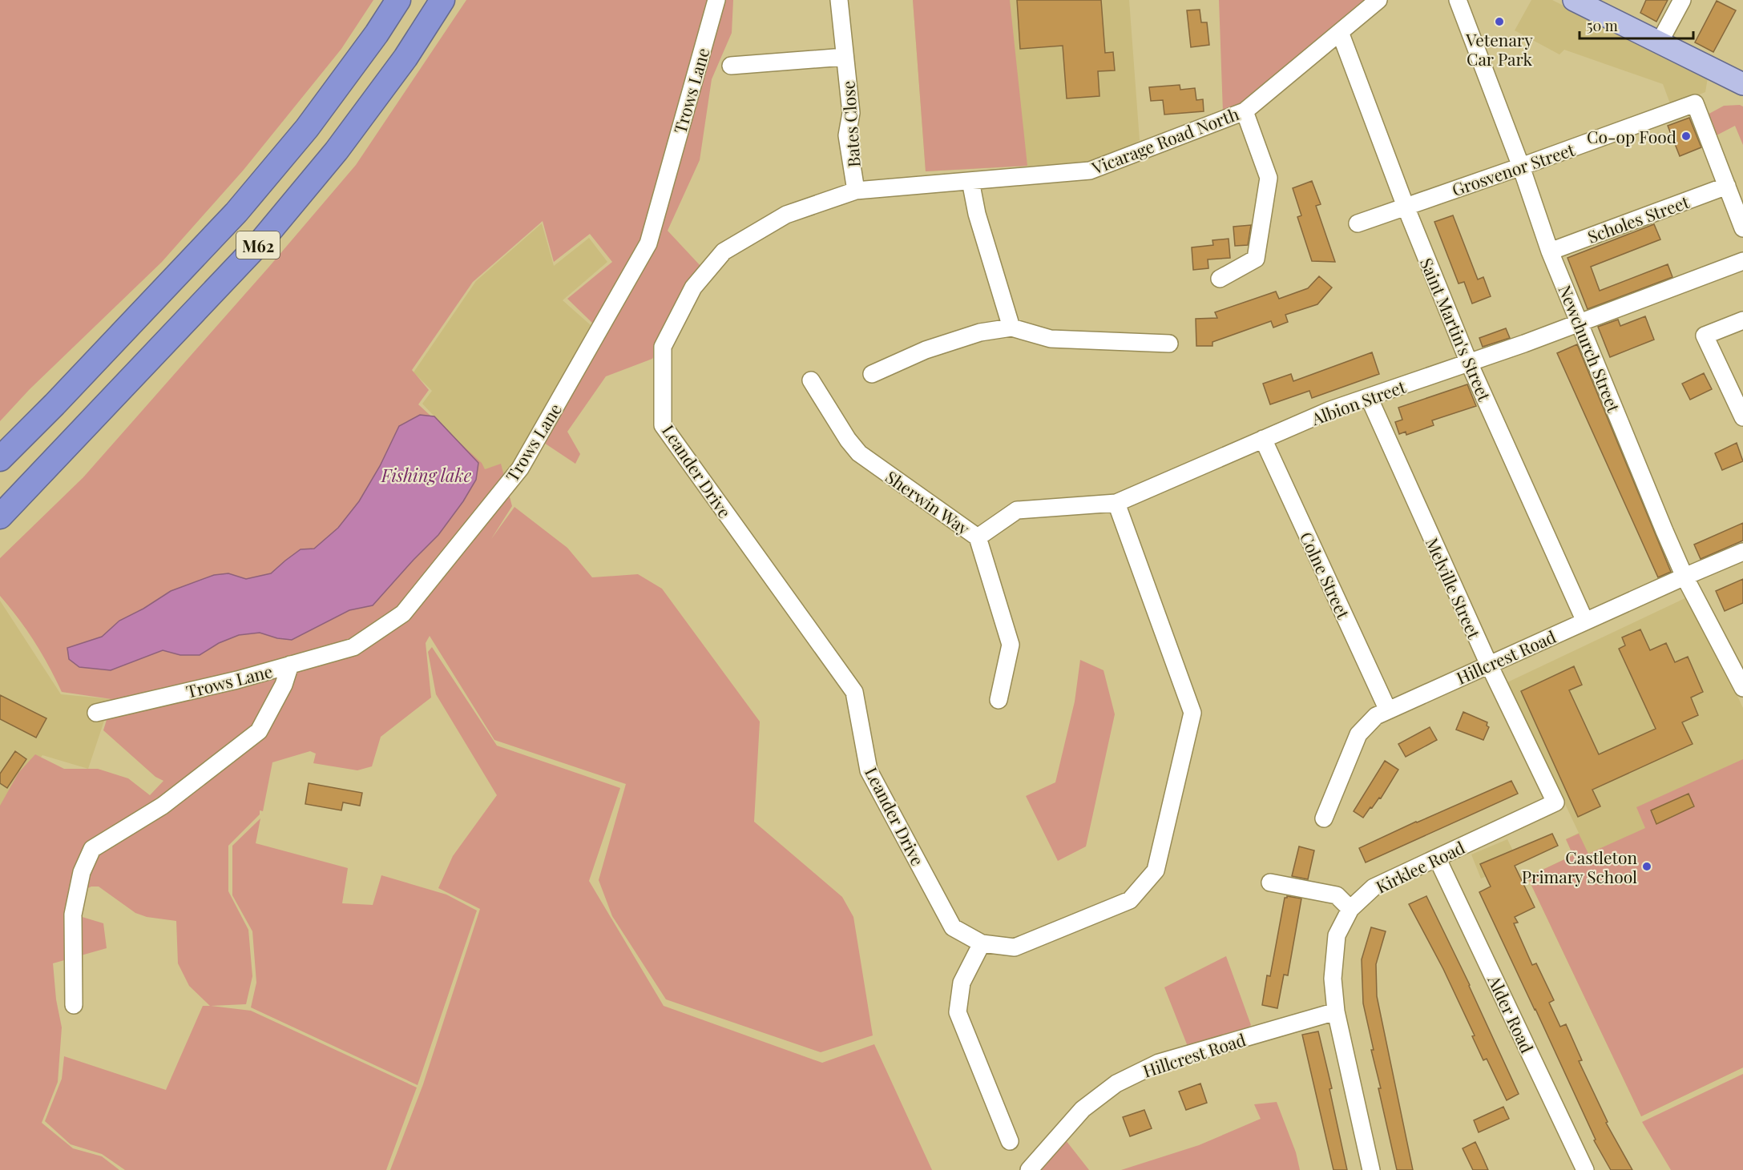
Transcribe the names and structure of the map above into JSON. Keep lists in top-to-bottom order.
{
  "streets": {
    "highway": ["M62"],
    "street": [
      "Trows Lane",
      "Bates Close",
      "Vicarage Road North",
      "Grosvenor Street",
      "Scholes Street",
      "Saint Martin's Street",
      "Newchurch Street",
      "Albion Street",
      "Leander Drive",
      "Sherwin Way",
      "Colne Street",
      "Melville Street",
      "Hillcrest Road",
      "Kirklee Road",
      "Alder Road"
    ]
  },
  "crossings": [
    ["Bates Close", "Vicarage Road North"],
    ["Bates Close", "Leander Drive"],
    ["Vicarage Road North", "Saint Martin's Street"],
    ["Vicarage Road North", "Leander Drive"],
    ["Grosvenor Street", "Scholes Street"],
    ["Grosvenor Street", "Saint Martin's Street"],
    ["Grosvenor Street", "Newchurch Street"],
    ["Scholes Street", "Newchurch Street"],
    ["Saint Martin's Street", "Albion Street"],
    ["Saint Martin's Street", "Hillcrest Road"],
    ["Newchurch Street", "Albion Street"],
    ["Newchurch Street", "Hillcrest Road"],
    ["Albion Street", "Leander Drive"],
    ["Albion Street", "Sherwin Way"],
    ["Albion Street", "Colne Street"],
    ["Albion Street", "Melville Street"],
    ["Colne Street", "Hillcrest Road"],
    ["Melville Street", "Hillcrest Road"],
    ["Melville Street", "Kirklee Road"],
    ["Hillcrest Road", "Kirklee Road"],
    ["Kirklee Road", "Alder Road"]
  ],
  "water": ["Fishing lake"],
  "places": ["Vetenary Car Park", "Co-op Food", "Castleton Primary School"],
  "scale_bar": "50 m"
}
